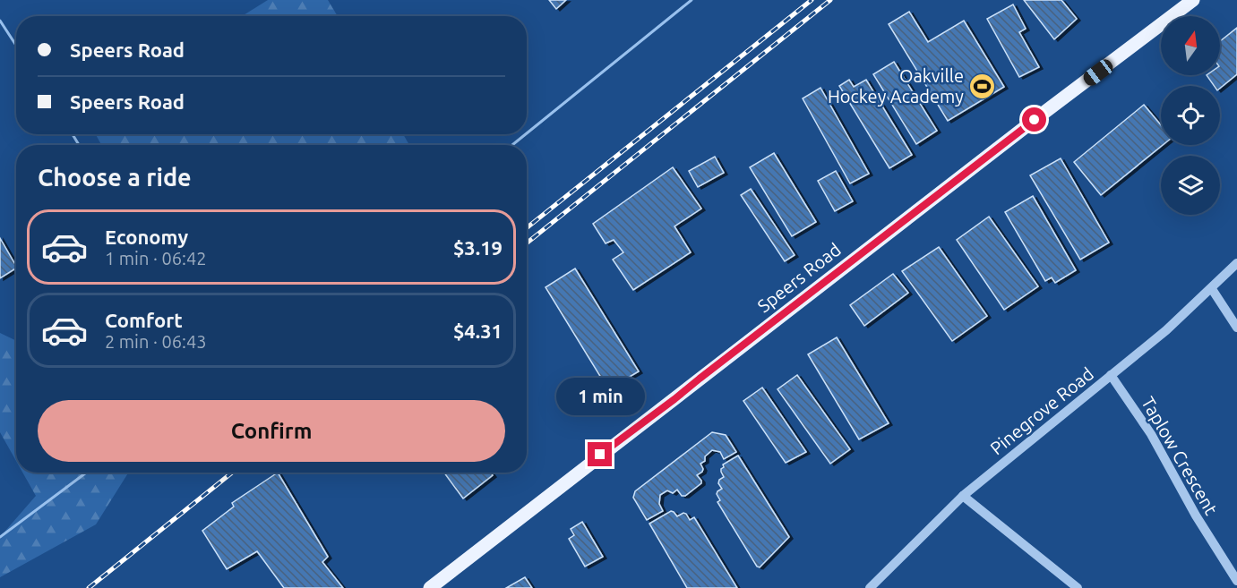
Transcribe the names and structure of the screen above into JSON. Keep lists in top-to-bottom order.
{
  "streets": {
    "main road": ["Speers Road"],
    "street": ["Pinegrove Road", "Taplow Crescent"]
  },
  "crossings": [
    ["Pinegrove Road", "Taplow Crescent"]
  ],
  "places": {
    "sports": ["Oakville Hockey Academy"]
  },
  "north": "top",
  "page": {
    "banner": ["Speers Road", "Speers Road"],
    "heading": "Choose a ride",
    "list": [
      {
        "name": "Economy",
        "note": "1 min · 06:42",
        "value": "$3.19"
      },
      {
        "name": "Comfort",
        "note": "2 min · 06:43",
        "value": "$4.31"
      }
    ],
    "bubble": "1 min",
    "buttons": "Confirm"
  }
}
